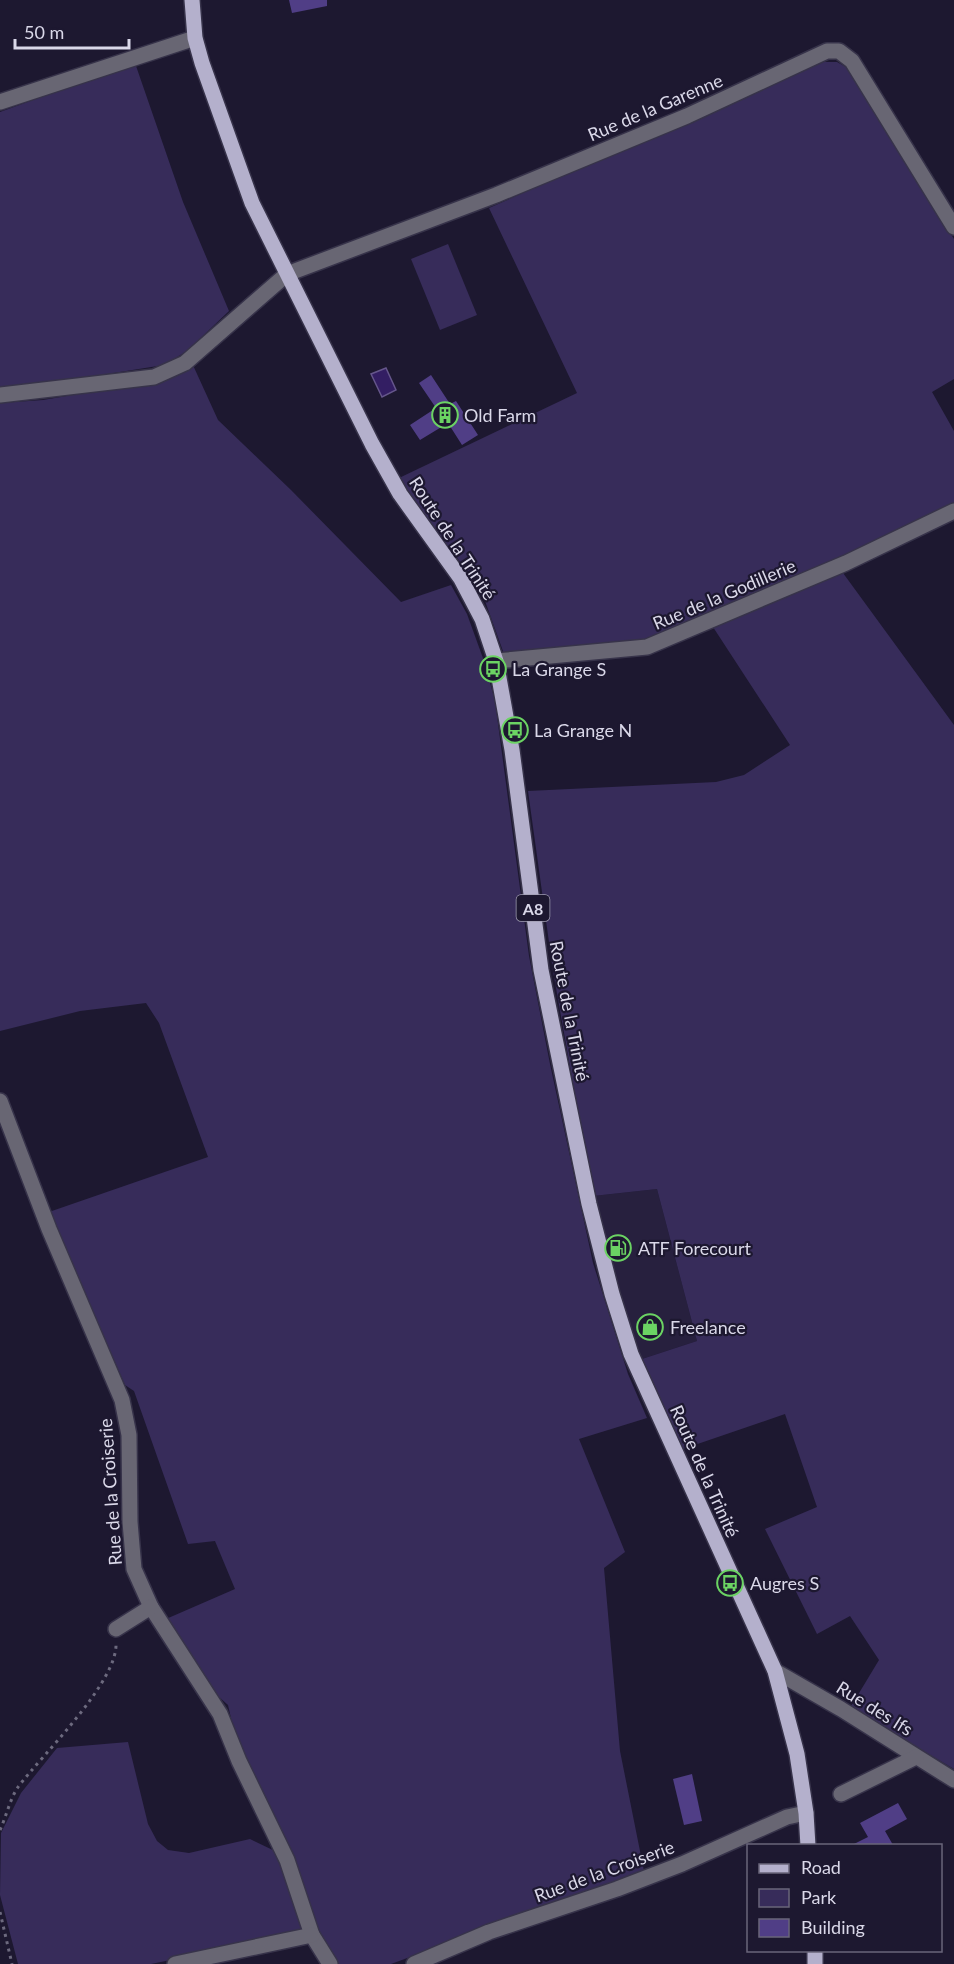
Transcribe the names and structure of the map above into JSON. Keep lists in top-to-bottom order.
{
  "streets": {
    "main road": ["Route de la Trinité", "A8"],
    "street": [
      "Rue de la Garenne",
      "Rue de la Godillerie",
      "Rue de la Croiserie",
      "Rue des Ifs"
    ]
  },
  "crossings": [
    ["Rue de la Garenne", "Route de la Trinité"],
    ["Route de la Trinité", "Rue de la Godillerie"],
    ["Route de la Trinité", "Rue de la Croiserie"],
    ["Route de la Trinité", "Rue des Ifs"]
  ],
  "places": {
    "building": ["Old Farm"],
    "bus stop": ["La Grange S", "La Grange N", "Augres S"],
    "fuel station": ["ATF Forecourt"],
    "shop": ["Freelance"]
  },
  "legend": ["Road", "Park", "Building"],
  "scale_bar": "50 m"
}
